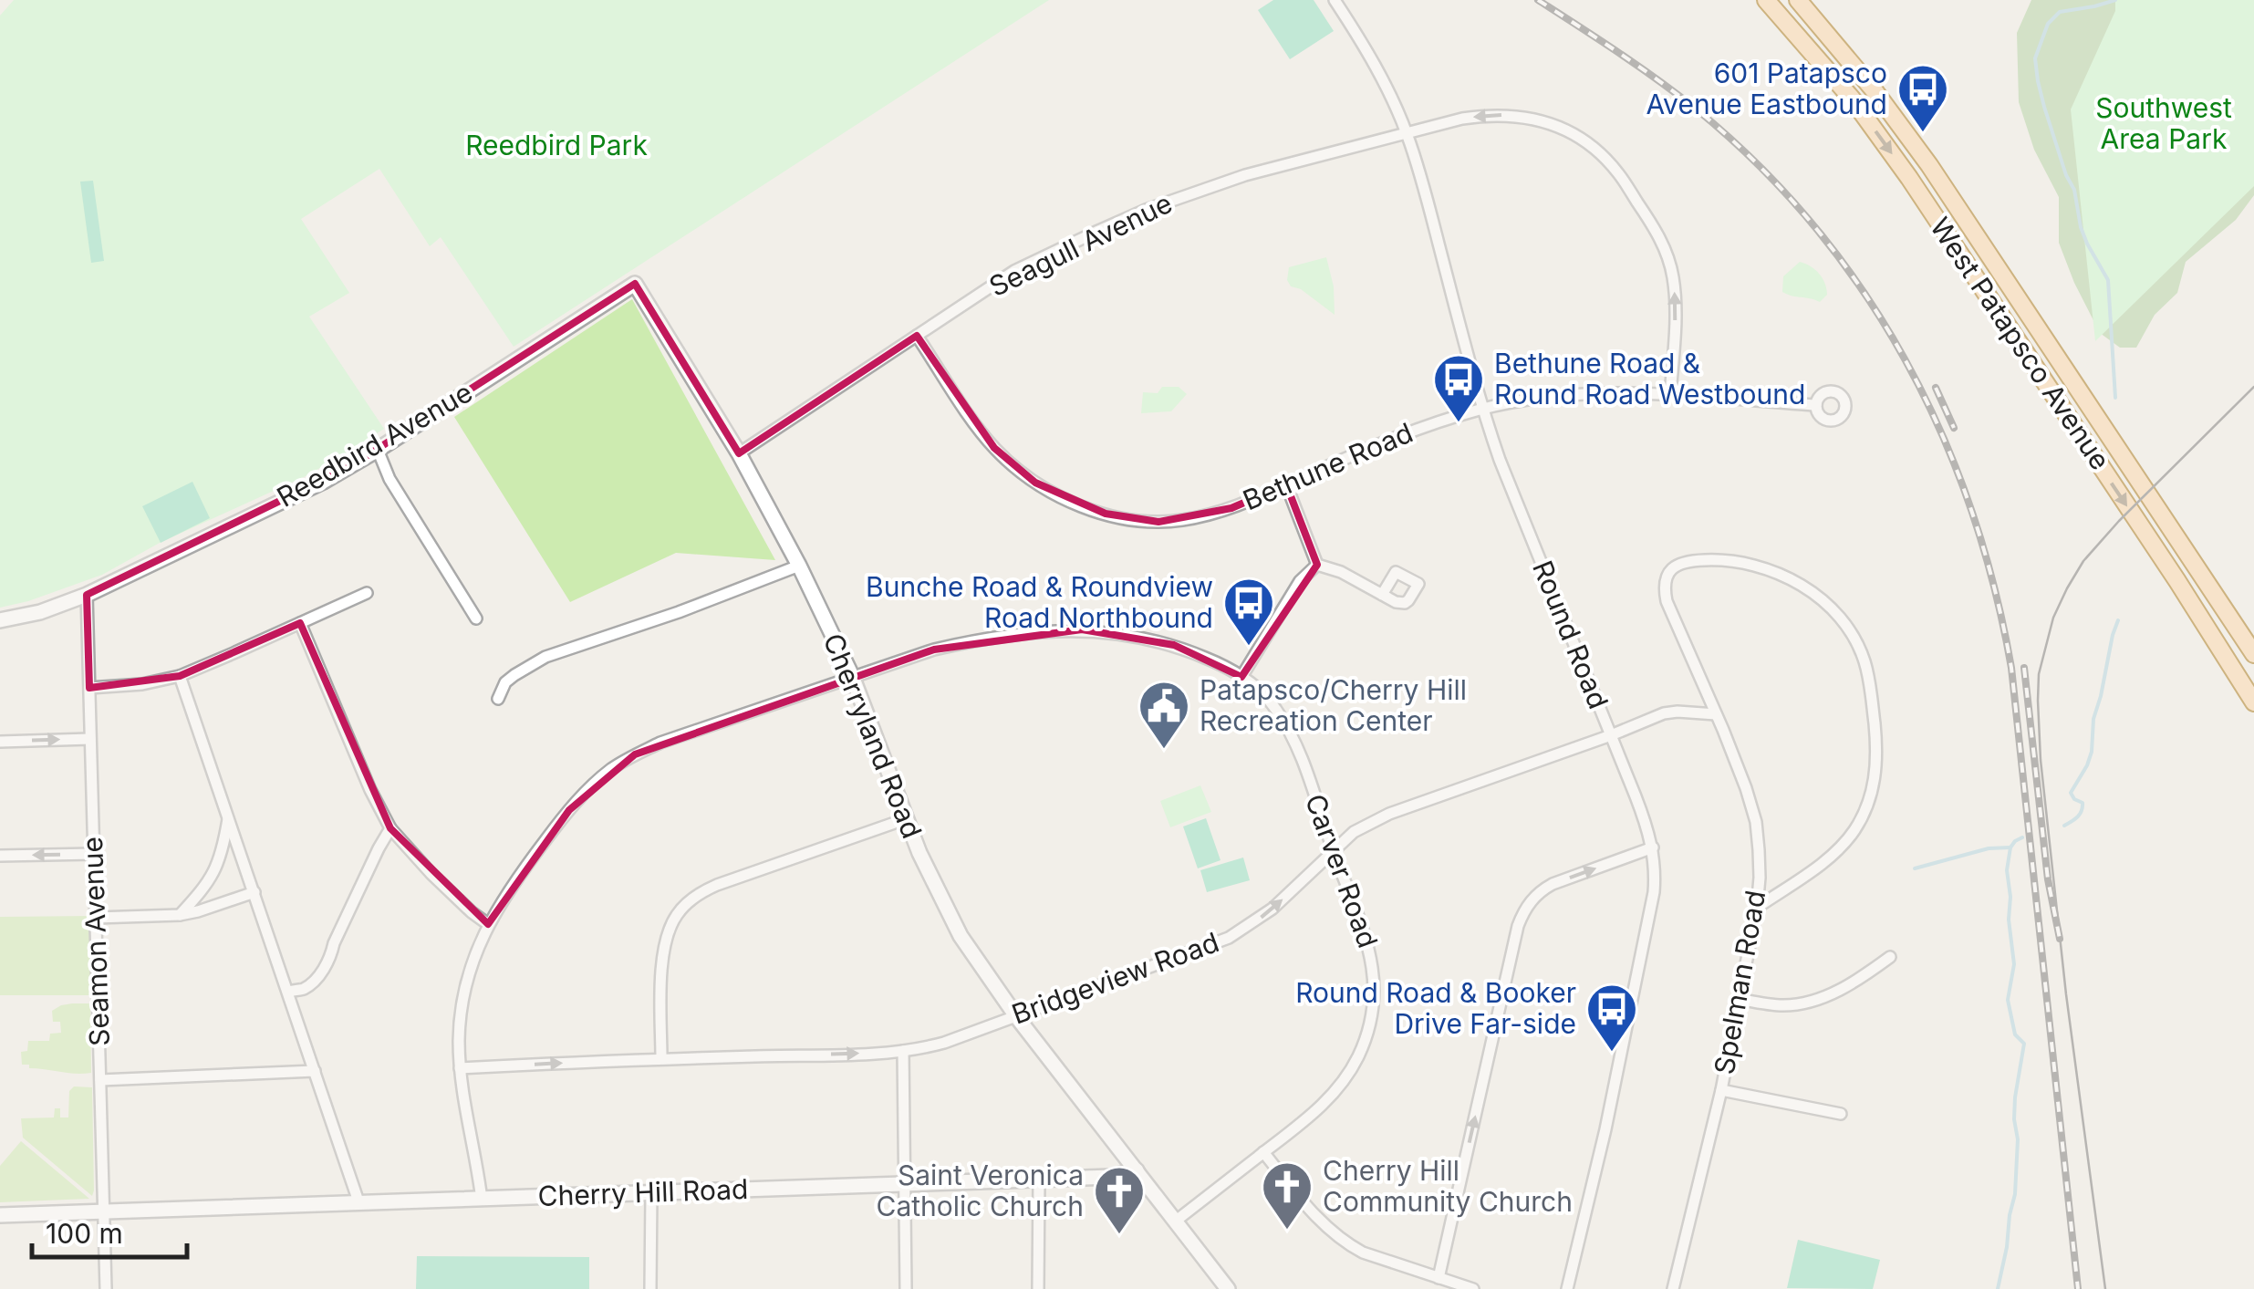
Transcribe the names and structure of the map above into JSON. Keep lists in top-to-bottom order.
{
  "streets": {
    "main road": ["West Patapsco Avenue"],
    "street": [
      "Seagull Avenue",
      "Reedbird Avenue",
      "Bethune Road",
      "Round Road",
      "Cherryland Road",
      "Carver Road",
      "Seamon Avenue",
      "Bridgeview Road",
      "Spelman Road",
      "Cherry Hill Road"
    ]
  },
  "crossings": [
    ["Seagull Avenue", "Bethune Road"],
    ["Seagull Avenue", "Round Road"],
    ["Seagull Avenue", "Cherryland Road"],
    ["Reedbird Avenue", "Cherryland Road"],
    ["Reedbird Avenue", "Seamon Avenue"],
    ["Bethune Road", "Round Road"],
    ["Round Road", "Bridgeview Road"],
    ["Cherryland Road", "Carver Road"],
    ["Cherryland Road", "Bridgeview Road"],
    ["Cherryland Road", "Cherry Hill Road"],
    ["Carver Road", "Bridgeview Road"],
    ["Carver Road", "Cherry Hill Road"],
    ["Seamon Avenue", "Cherry Hill Road"],
    ["Bridgeview Road", "Spelman Road"]
  ],
  "one_way": ["Bridgeview Road"],
  "parks": ["Southwest Area Park", "Reedbird Park"],
  "places": {
    "bus stop": [
      "601 Patapsco Avenue Eastbound",
      "Bethune Road & Round Road Westbound",
      "Bunche Road & Roundview Road Northbound",
      "Round Road & Booker Drive Far-side"
    ],
    "public building": ["Patapsco/Cherry Hill Recreation Center"],
    "church": ["Cherry Hill Community Church", "Saint Veronica Catholic Church"]
  },
  "scale_bar": "100 m"
}
